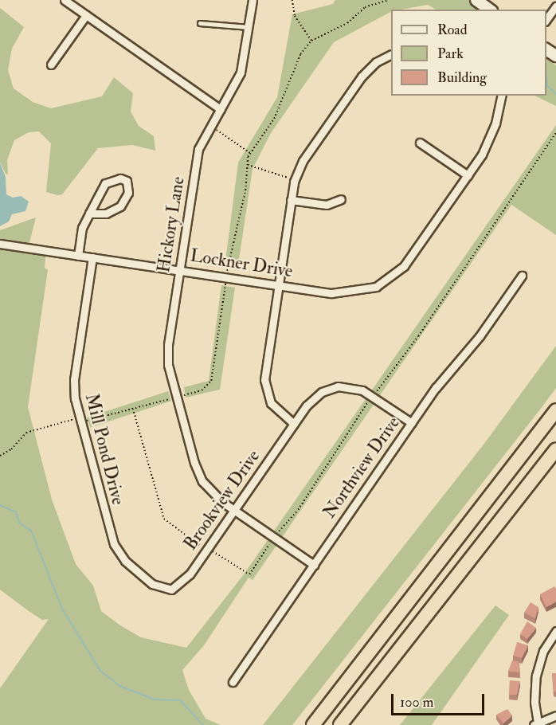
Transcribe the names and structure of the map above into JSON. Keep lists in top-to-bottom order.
{
  "streets": {
    "street": [
      "Hickory Lane",
      "Lockner Drive",
      "Mill Pond Drive",
      "Northview Drive",
      "Brookview Drive"
    ]
  },
  "crossings": [
    ["Hickory Lane", "Lockner Drive"],
    ["Hickory Lane", "Northview Drive"],
    ["Hickory Lane", "Brookview Drive"],
    ["Lockner Drive", "Mill Pond Drive"],
    ["Mill Pond Drive", "Brookview Drive"],
    ["Northview Drive", "Brookview Drive"]
  ],
  "legend": ["Road", "Park", "Building"],
  "scale_bar": "100 m"
}
